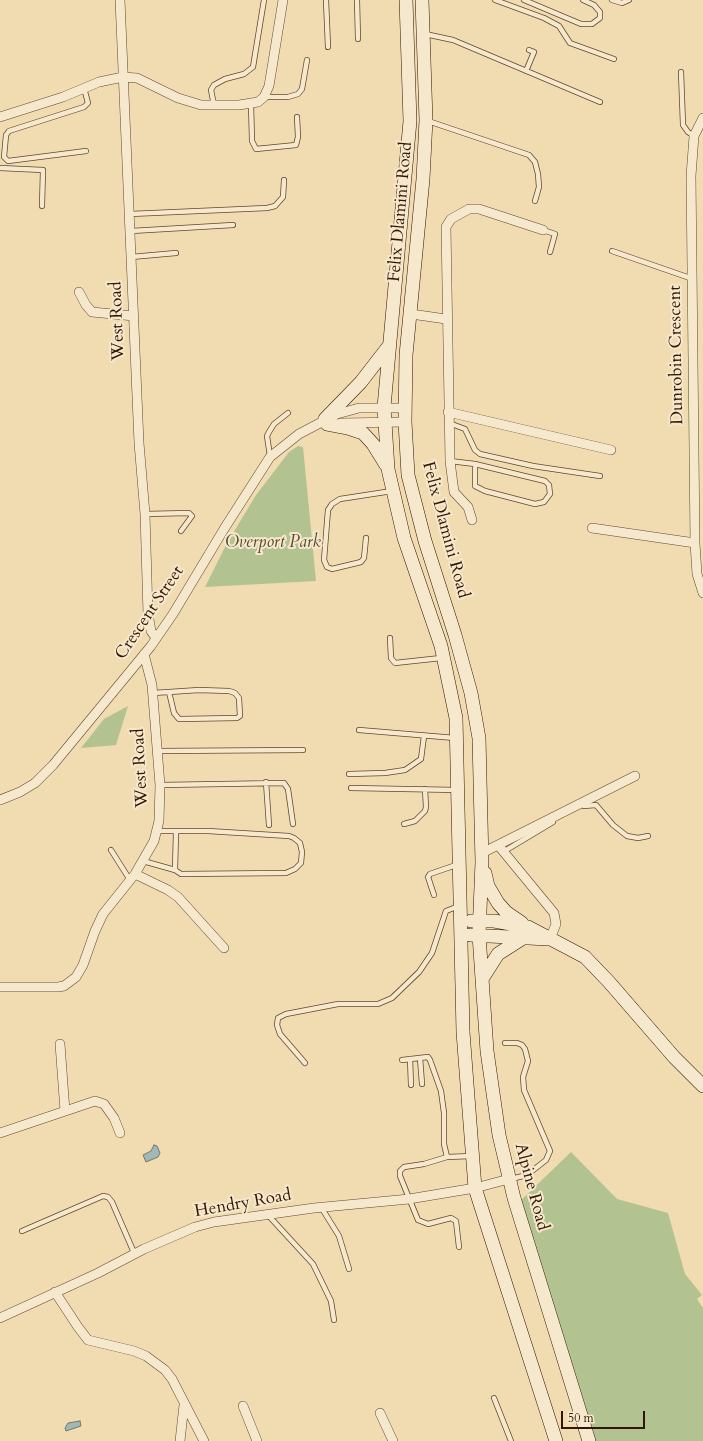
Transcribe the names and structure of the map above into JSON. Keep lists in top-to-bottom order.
{
  "streets": {
    "main road": ["Felix Dlamini Road", "Alpine Road"],
    "street": [
      "West Road",
      "Dunrobin Crescent",
      "Crescent Street",
      "Hendry Road"
    ]
  },
  "crossings": [
    ["Felix Dlamini Road", "Crescent Street"],
    ["Felix Dlamini Road", "Alpine Road"],
    ["West Road", "Crescent Street"],
    ["Alpine Road", "Hendry Road"]
  ],
  "parks": ["Overport Park"],
  "scale_bar": "50 m"
}
